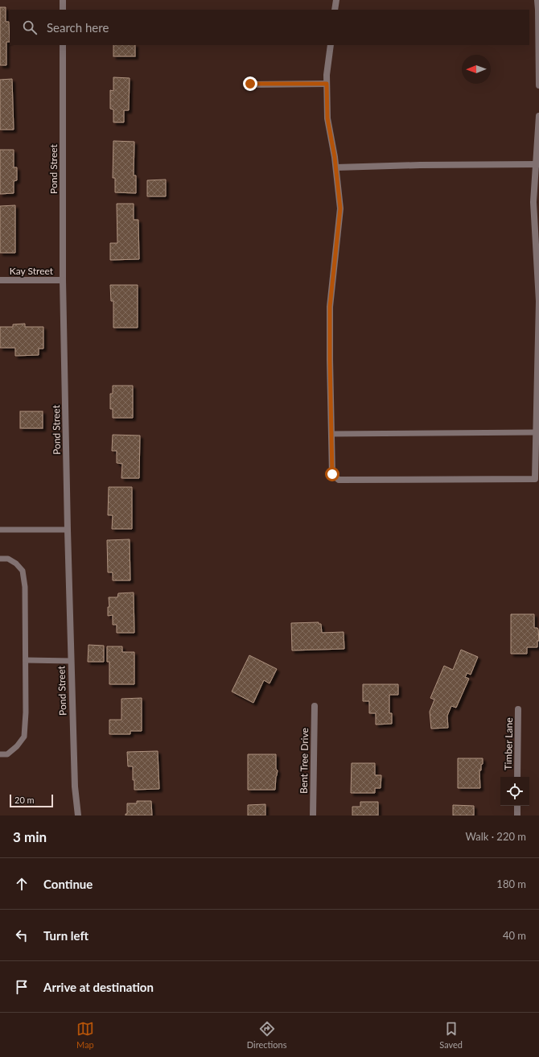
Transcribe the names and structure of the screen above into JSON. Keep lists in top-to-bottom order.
{
  "streets": {
    "street": [
      "Pond Street",
      "Kay Street",
      "Timber Lane",
      "Bent Tree Drive"
    ]
  },
  "crossings": [
    ["Pond Street", "Kay Street"]
  ],
  "scale_bar": "20 m",
  "north": "left",
  "page": {
    "search": "Search here",
    "scale": "20 m",
    "heading": ["3 min", "Walk · 220 m"],
    "list": [
      ["Continue", "180 m"],
      ["Turn left", "40 m"],
      "Arrive at destination"
    ],
    "nav": ["Map", "Directions", "Saved"]
  }
}
